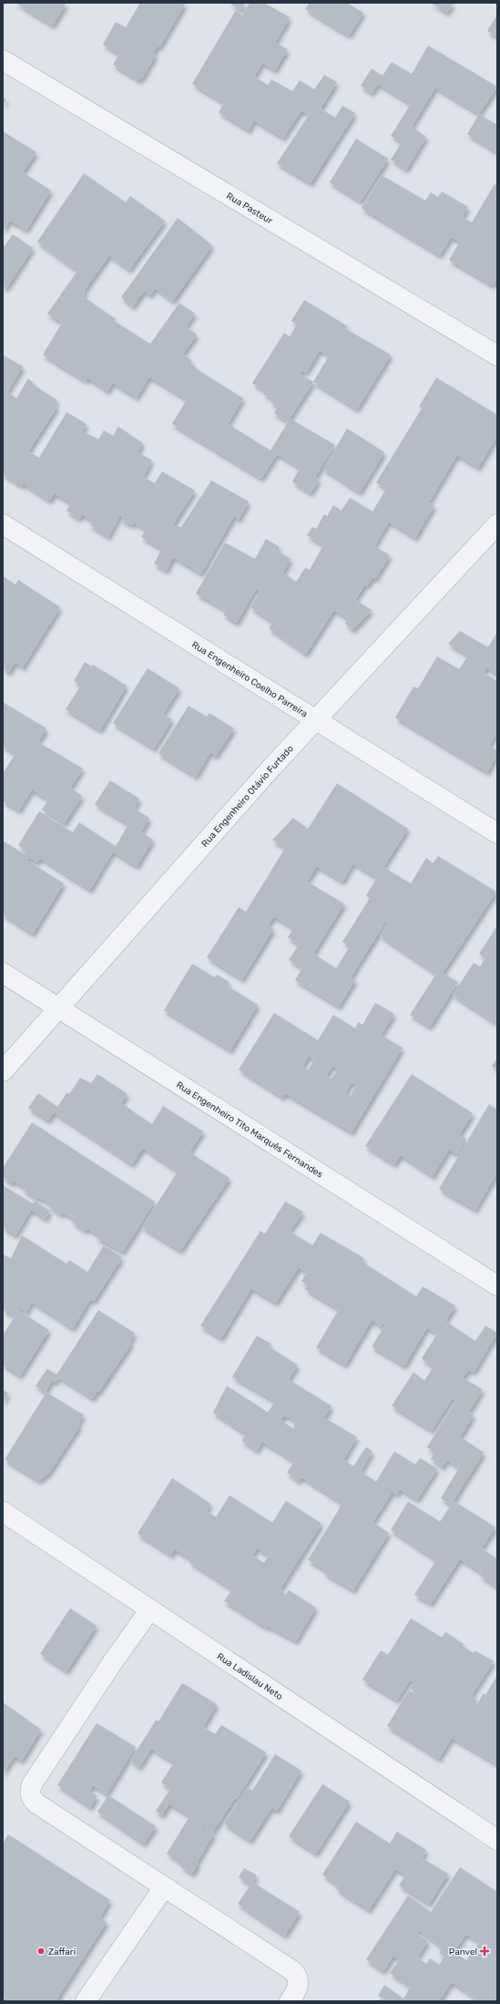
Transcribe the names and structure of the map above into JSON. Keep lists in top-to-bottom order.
{
  "streets": {
    "street": [
      "Rua Pasteur",
      "Rua Engenheiro Coelho Parreira",
      "Rua Engenheiro Otávio Furtado",
      "Rua Engenheiro Tito Marquês Fernandes",
      "Rua Ladislau Neto"
    ]
  },
  "crossings": [
    ["Rua Engenheiro Coelho Parreira", "Rua Engenheiro Otávio Furtado"],
    ["Rua Engenheiro Otávio Furtado", "Rua Engenheiro Tito Marquês Fernandes"]
  ],
  "places": {
    "other": ["Zaffari"],
    "health": ["Panvel"]
  }
}
